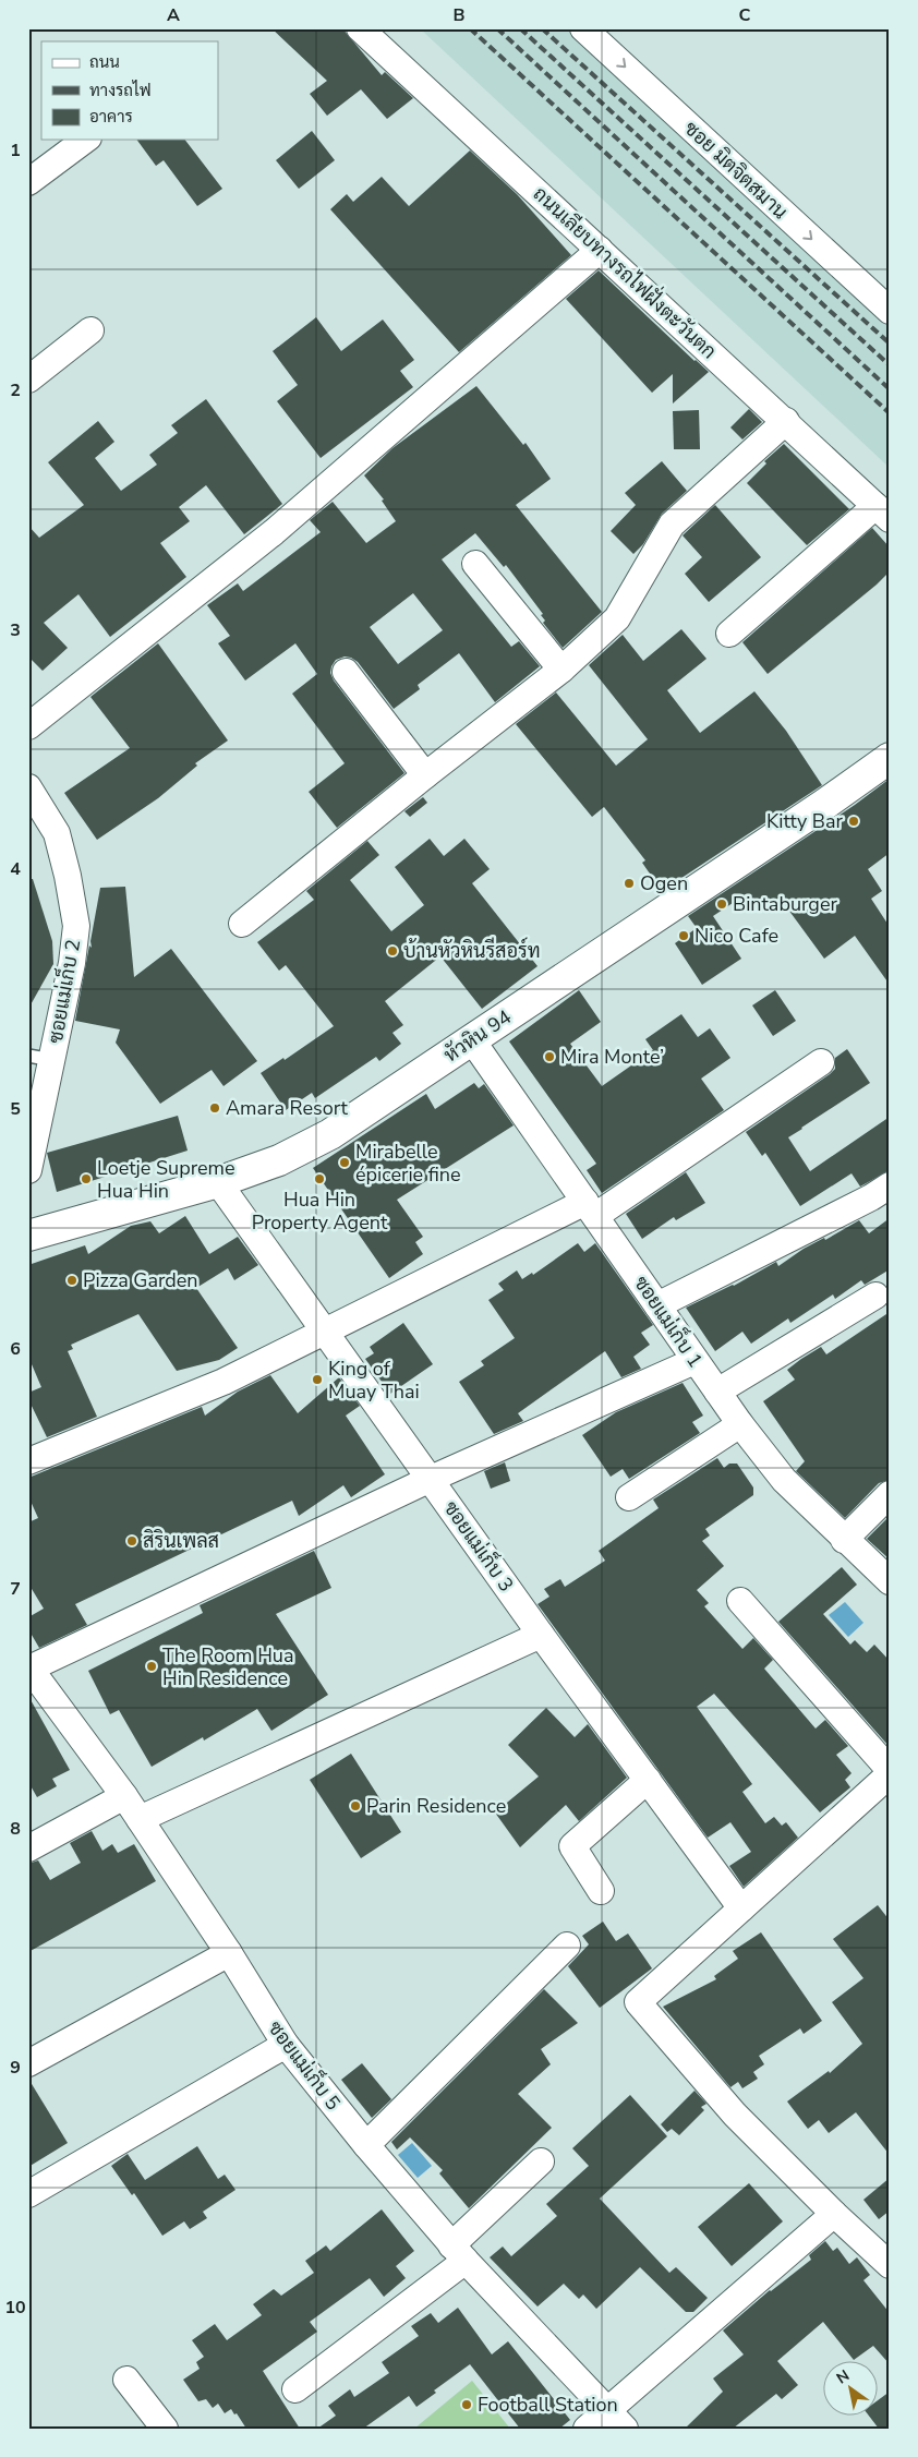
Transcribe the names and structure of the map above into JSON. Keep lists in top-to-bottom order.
{
  "streets": {
    "street": [
      "ซอย มิตจิตสมาน",
      "ถนนเลียบทางรถไฟฝั่งตะวันตก",
      "ซอยแม่เก็บ 2",
      "หัวหิน 94",
      "ซอยแม่เก็บ 1",
      "ซอยแม่เก็บ 3",
      "ซอยแม่เก็บ 5"
    ]
  },
  "crossings": [
    ["หัวหิน 94", "ซอยแม่เก็บ 1"],
    ["หัวหิน 94", "ซอยแม่เก็บ 3"]
  ],
  "one_way": ["ซอย มิตจิตสมาน"],
  "places": [
    "Kitty Bar",
    "Ogen",
    "Bintaburger",
    "Nico Cafe",
    "บ้านหัวหินรีสอร์ท",
    "Mira Monte’",
    "Amara Resort",
    "Mirabelle épicerie fine",
    "Loetje Supreme Hua Hin",
    "Hua Hin Property Agent",
    "Pizza Garden",
    "King of Muay Thai",
    "สิรินเพลส",
    "The Room Hua Hin Residence",
    "Parin Residence",
    "Football Station"
  ],
  "legend": ["ถนน", "ทางรถไฟ", "อาคาร"],
  "north": "top left",
  "grid": {
    "columns": ["A", "B", "C"],
    "rows": [
      "1",
      "2",
      "3",
      "4",
      "5",
      "6",
      "7",
      "8",
      "9",
      "10"
    ]
  }
}
